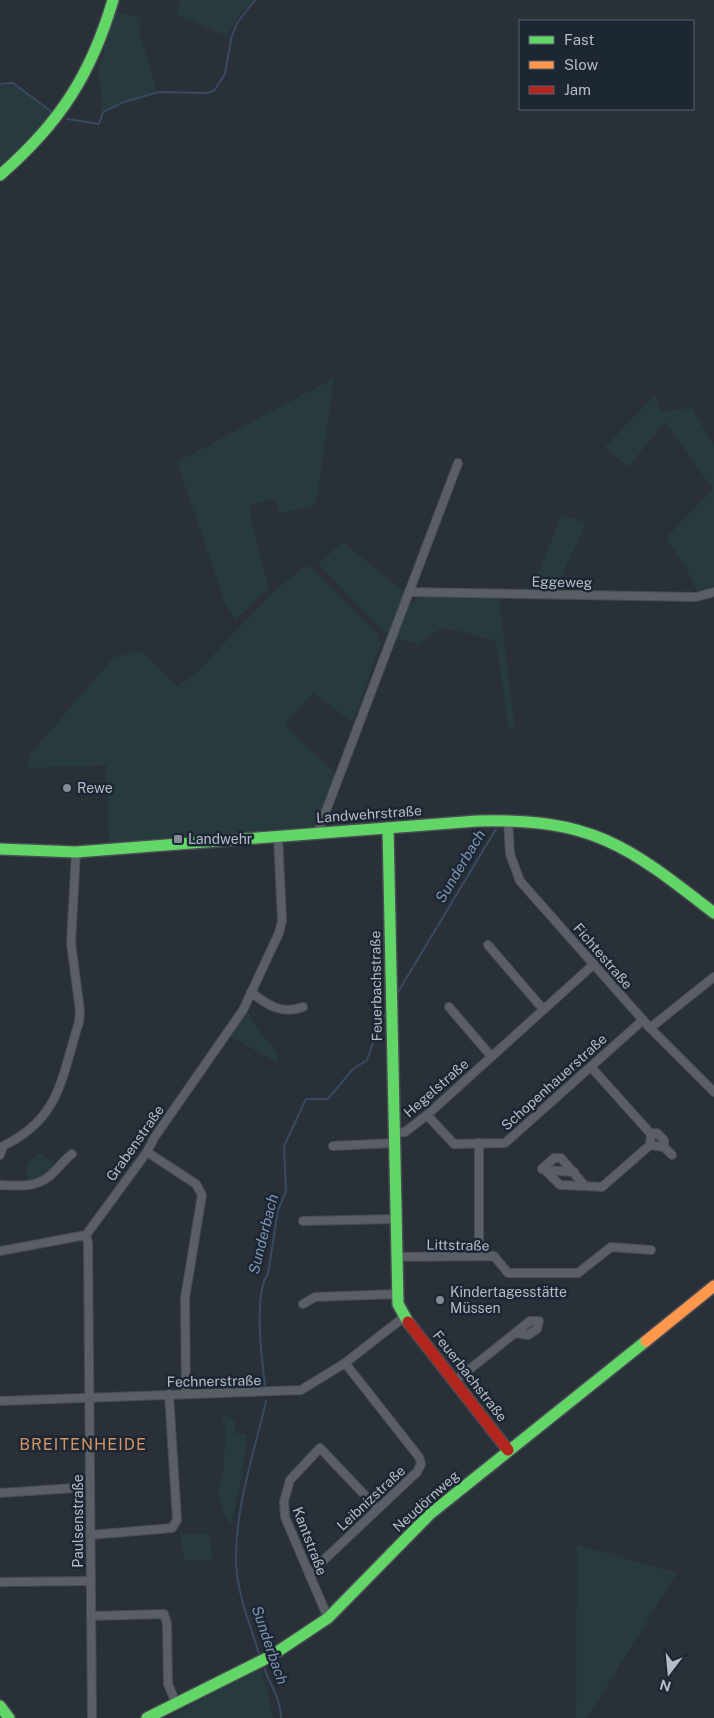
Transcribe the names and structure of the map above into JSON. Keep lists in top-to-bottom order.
{
  "streets": {
    "street": [
      "Eggeweg",
      "Landwehrstraße",
      "Fichtestraße",
      "Feuerbachstraße",
      "Schopenhauerstraße",
      "Hegelstraße",
      "Grabenstraße",
      "Littstraße",
      "Fechnerstraße",
      "Leibnizstraße",
      "Neudörnweg",
      "Paulsenstraße",
      "Kantstraße"
    ]
  },
  "crossings": [
    ["Landwehrstraße", "Fichtestraße"],
    ["Landwehrstraße", "Feuerbachstraße"],
    ["Landwehrstraße", "Grabenstraße"],
    ["Fichtestraße", "Schopenhauerstraße"],
    ["Fichtestraße", "Hegelstraße"],
    ["Feuerbachstraße", "Hegelstraße"],
    ["Feuerbachstraße", "Littstraße"],
    ["Feuerbachstraße", "Fechnerstraße"],
    ["Feuerbachstraße", "Neudörnweg"],
    ["Schopenhauerstraße", "Hegelstraße"],
    ["Grabenstraße", "Paulsenstraße"],
    ["Fechnerstraße", "Leibnizstraße"],
    ["Fechnerstraße", "Paulsenstraße"],
    ["Leibnizstraße", "Kantstraße"],
    ["Neudörnweg", "Kantstraße"]
  ],
  "districts": ["BREITENHEIDE"],
  "water": ["Sunderbach"],
  "places": {
    "other": ["Rewe", "Kindertagesstätte Müssen"],
    "transit": ["Landwehr"]
  },
  "legend": ["Fast", "Slow", "Jam"],
  "north": "bottom"
}
